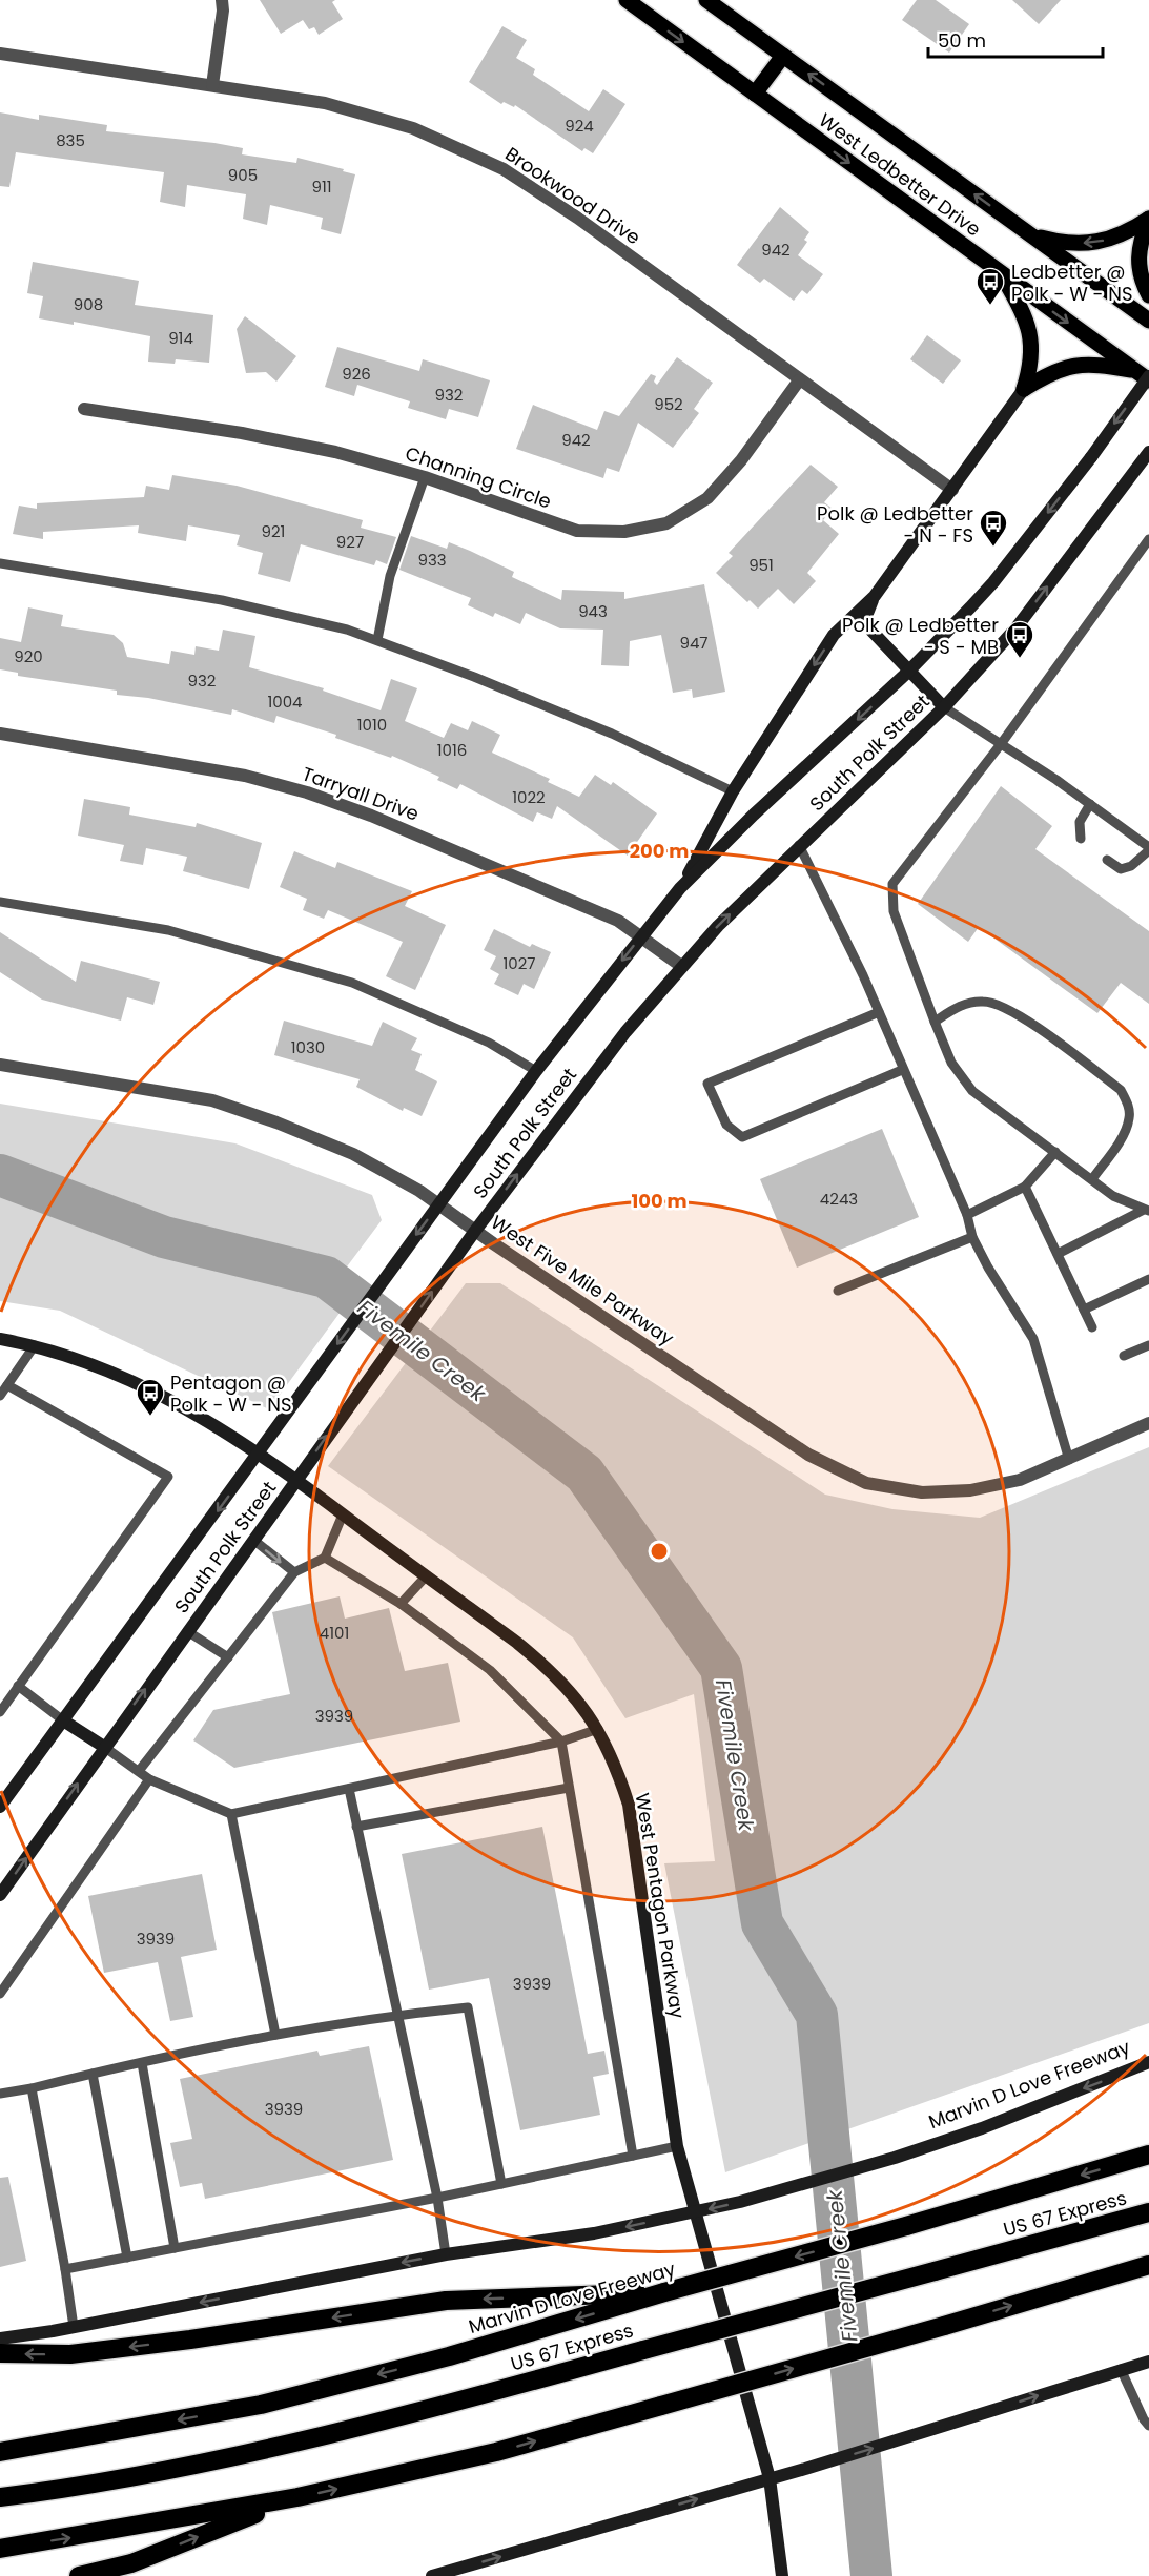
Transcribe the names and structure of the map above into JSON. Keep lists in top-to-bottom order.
{
  "streets": {
    "highway": ["Marvin D Love Freeway", "US 67 Express"],
    "main road": ["West Ledbetter Drive", "South Polk Street", "West Pentagon Parkway"],
    "street": [
      "Brookwood Drive",
      "Channing Circle",
      "Tarryall Drive",
      "West Five Mile Parkway"
    ]
  },
  "crossings": [
    ["West Ledbetter Drive", "South Polk Street"],
    ["Brookwood Drive", "Channing Circle"],
    ["South Polk Street", "Tarryall Drive"],
    ["South Polk Street", "West Five Mile Parkway"],
    ["South Polk Street", "West Pentagon Parkway"],
    ["West Pentagon Parkway", "Marvin D Love Freeway"]
  ],
  "one_way": ["Marvin D Love Freeway"],
  "water": ["Fivemile Creek"],
  "places": {
    "bus stop": [
      "Ledbetter @ Polk - W - NS",
      "Polk @ Ledbetter - N - FS",
      "Polk @ Ledbetter - S - MB",
      "Pentagon @ Polk - W - NS"
    ]
  },
  "house_numbers": [
    "924",
    "835",
    "905",
    "911",
    "942",
    "908",
    "914",
    "926",
    "932",
    "952",
    "942",
    "921",
    "927",
    "933",
    "951",
    "943",
    "947",
    "920",
    "932",
    "1004",
    "1010",
    "1016",
    "1022",
    "1027",
    "1030",
    "4243",
    "4101",
    "3939",
    "3939",
    "3939",
    "3939"
  ],
  "scale_bar": "50 m",
  "rings": ["200 m", "100 m"]
}
